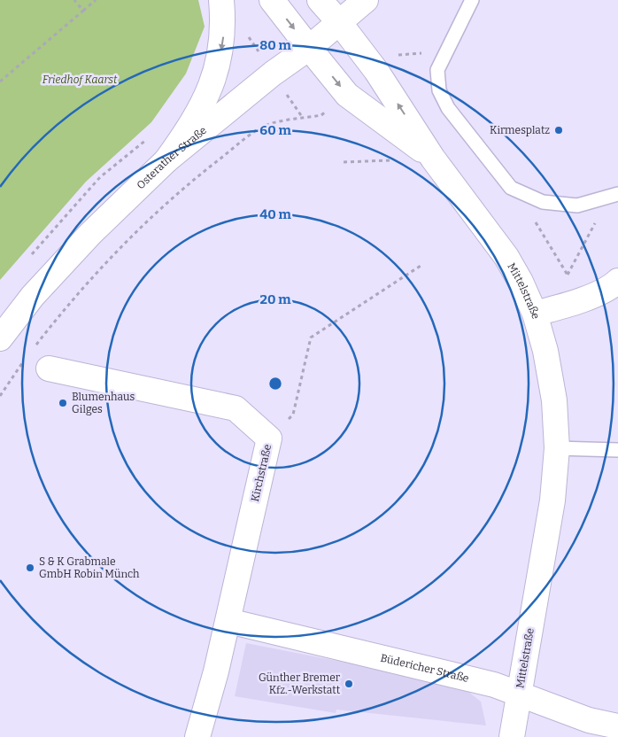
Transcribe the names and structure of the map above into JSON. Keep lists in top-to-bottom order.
{
  "streets": {
    "main road": [
      "Osterather Straße",
      "Mittelstraße",
      "Kirchstraße",
      "Büdericher Straße"
    ]
  },
  "crossings": [
    ["Osterather Straße", "Mittelstraße"],
    ["Mittelstraße", "Büdericher Straße"],
    ["Kirchstraße", "Büdericher Straße"]
  ],
  "parks": ["Friedhof Kaarst"],
  "places": [
    "Kirmesplatz",
    "Blumenhaus Gilges",
    "S & K Grabmale GmbH Robin Münch",
    "Günther Bremer Kfz.-Werkstatt"
  ],
  "rings": [
    "80 m",
    "60 m",
    "40 m",
    "20 m"
  ]
}
